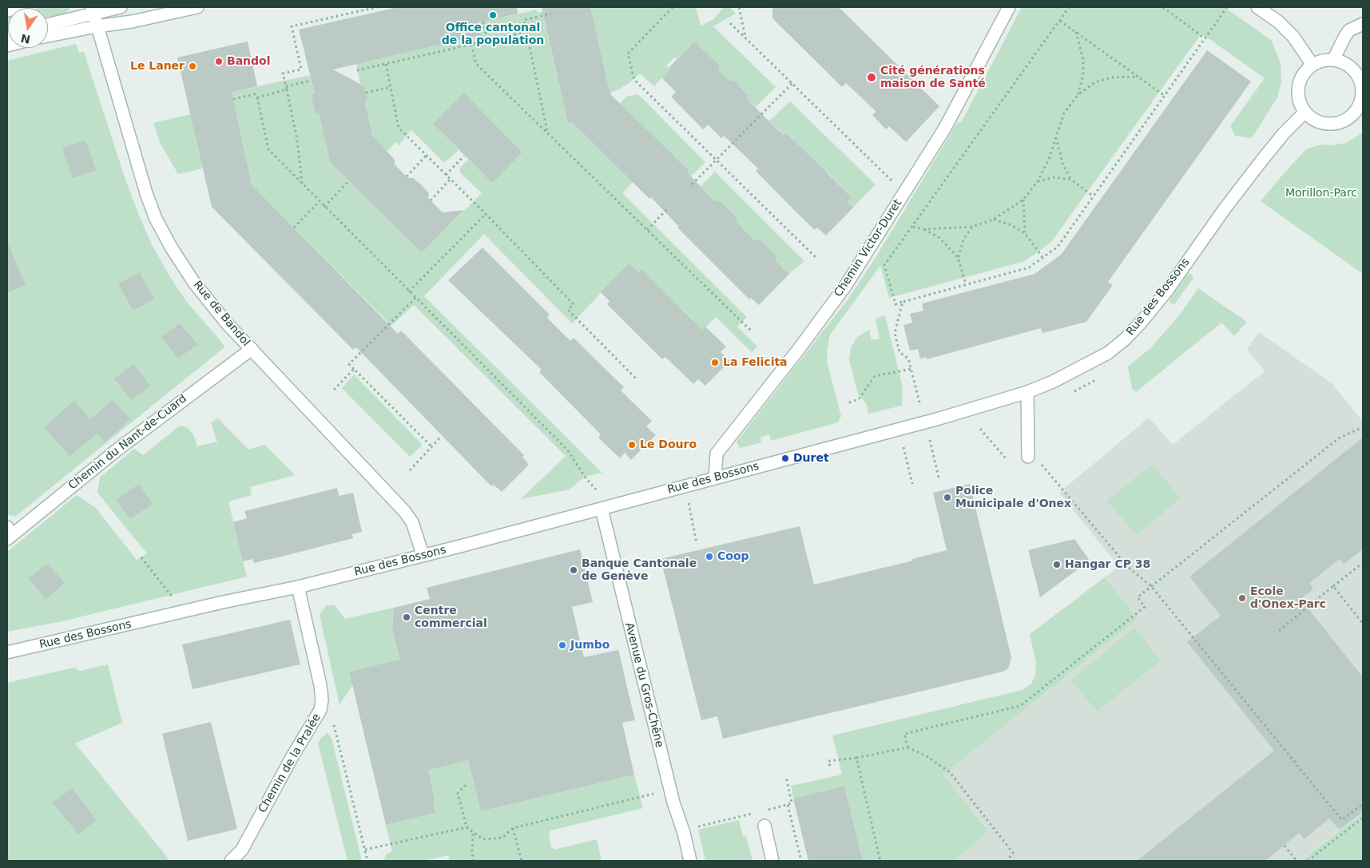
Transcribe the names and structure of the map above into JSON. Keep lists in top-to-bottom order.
{
  "streets": {
    "street": [
      "Chemin Victor-Duret",
      "Rue des Bossons",
      "Rue de Bandol",
      "Chemin du Nant-de-Cuard",
      "Avenue du Gros-Chêne",
      "Chemin de la Pralée"
    ]
  },
  "crossings": [
    ["Chemin Victor-Duret", "Rue des Bossons"],
    ["Rue des Bossons", "Rue de Bandol"],
    ["Rue des Bossons", "Avenue du Gros-Chêne"],
    ["Rue des Bossons", "Chemin de la Pralée"],
    ["Rue de Bandol", "Chemin du Nant-de-Cuard"]
  ],
  "parks": ["Morillon-Parc"],
  "places": [
    "Office cantonal de la population",
    "Bandol",
    "Le Laner",
    "Cité générations maison de Santé",
    "La Felicita",
    "Le Douro",
    "Duret",
    "Police Municipale d'Onex",
    "Coop",
    "Hangar CP 38",
    "Banque Cantonale de Genève",
    "Ecole d'Onex-Parc",
    "Centre commercial",
    "Jumbo"
  ],
  "north": "bottom"
}
